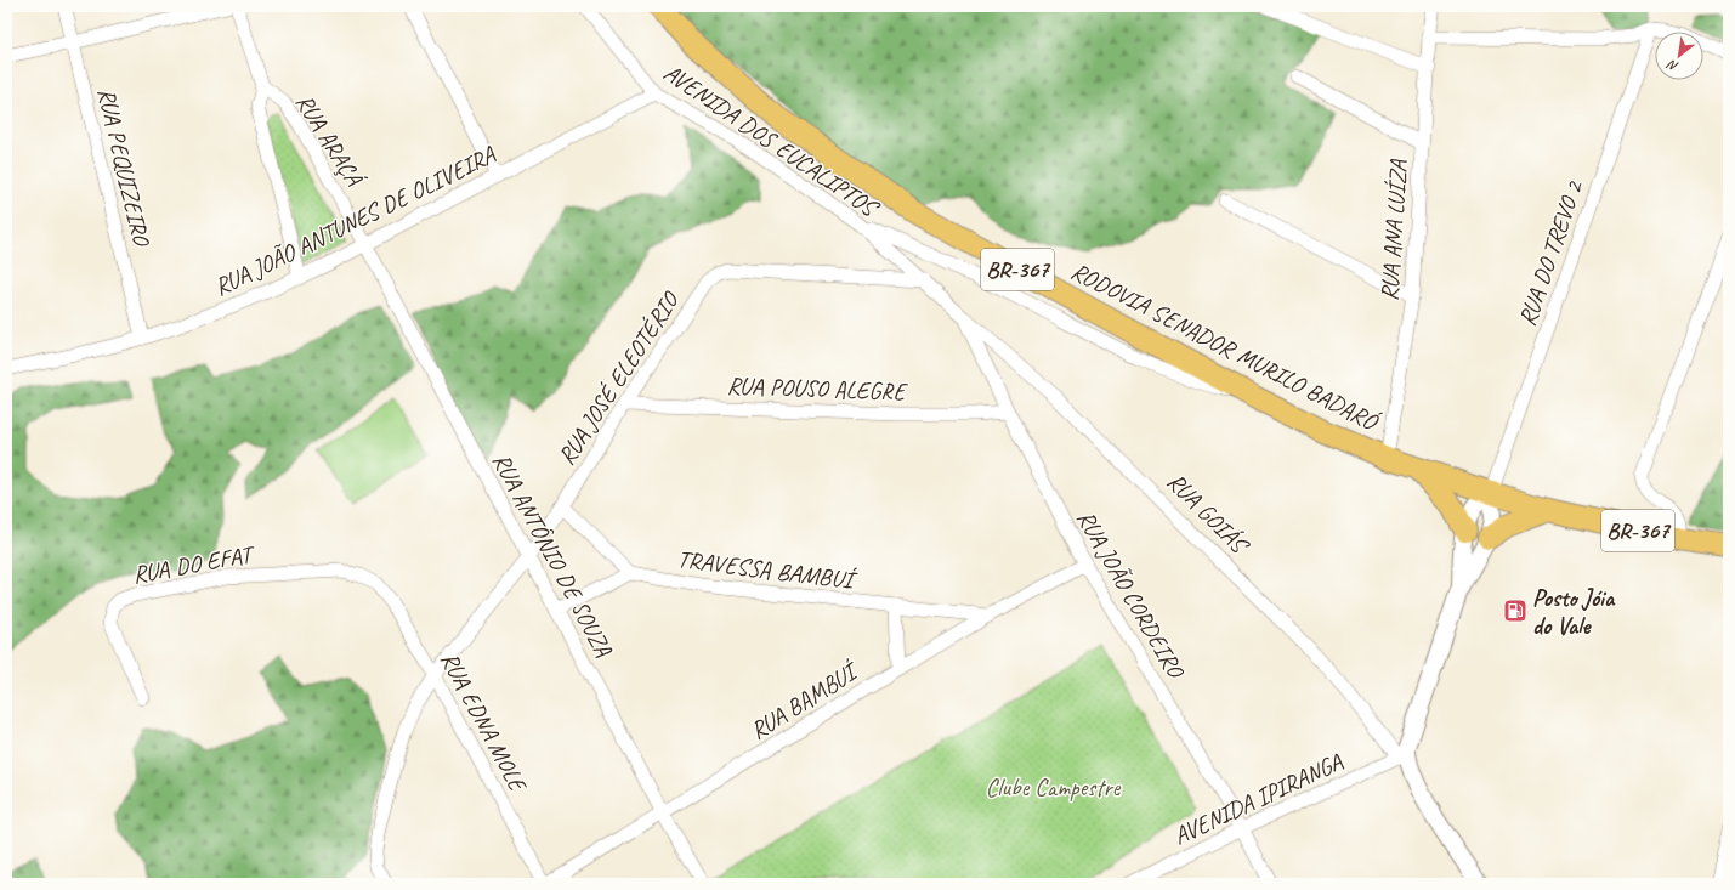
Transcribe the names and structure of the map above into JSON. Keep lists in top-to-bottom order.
{
  "streets": {
    "main road": ["BR-367", "RODOVIA SENADOR MURILO BADARÓ"],
    "street": [
      "RUA ARAÇÁ",
      "AVENIDA DOS EUCALIPTOS",
      "RUA PEQUIZEIRO",
      "RUA JOÃO ANTUNES DE OLIVEIRA",
      "RUA ANA LUÍZA",
      "RUA DO TREVO 2",
      "RUA JOSÉ ELEOTÉRIO",
      "RUA POUSO ALEGRE",
      "RUA GOIÁS",
      "RUA ANTÔNIO DE SOUZA",
      "RUA DO EFAT",
      "TRAVESSA BAMBUÍ",
      "RUA JOÃO CORDEIRO",
      "RUA BAMBUÍ",
      "RUA EDNA MOLE",
      "AVENIDA IPIRANGA"
    ]
  },
  "crossings": [
    ["RUA ARAÇÁ", "RUA JOÃO ANTUNES DE OLIVEIRA"],
    ["RUA ARAÇÁ", "RUA ANTÔNIO DE SOUZA"],
    ["AVENIDA DOS EUCALIPTOS", "RUA JOÃO ANTUNES DE OLIVEIRA"],
    ["AVENIDA DOS EUCALIPTOS", "RUA JOSÉ ELEOTÉRIO"],
    ["AVENIDA DOS EUCALIPTOS", "RUA GOIÁS"],
    ["AVENIDA DOS EUCALIPTOS", "RUA JOÃO CORDEIRO"],
    ["RUA PEQUIZEIRO", "RUA JOÃO ANTUNES DE OLIVEIRA"],
    ["RUA JOÃO ANTUNES DE OLIVEIRA", "RUA ANTÔNIO DE SOUZA"],
    ["RUA ANA LUÍZA", "RODOVIA SENADOR MURILO BADARÓ"],
    ["RUA DO TREVO 2", "RODOVIA SENADOR MURILO BADARÓ"],
    ["RUA JOSÉ ELEOTÉRIO", "RUA POUSO ALEGRE"],
    ["RUA JOSÉ ELEOTÉRIO", "RUA ANTÔNIO DE SOUZA"],
    ["RUA JOSÉ ELEOTÉRIO", "RUA EDNA MOLE"],
    ["RUA POUSO ALEGRE", "RUA JOÃO CORDEIRO"],
    ["RUA GOIÁS", "RUA JOÃO CORDEIRO"],
    ["RUA GOIÁS", "AVENIDA IPIRANGA"],
    ["RUA ANTÔNIO DE SOUZA", "RUA BAMBUÍ"],
    ["RUA DO EFAT", "RUA EDNA MOLE"],
    ["TRAVESSA BAMBUÍ", "RUA BAMBUÍ"],
    ["RUA JOÃO CORDEIRO", "RUA BAMBUÍ"],
    ["RUA JOÃO CORDEIRO", "AVENIDA IPIRANGA"],
    ["RUA BAMBUÍ", "RUA EDNA MOLE"]
  ],
  "parks": ["Clube Campestre"],
  "places": {
    "fuel station": ["Posto Jóia do Vale"]
  },
  "north": "bottom left"
}
